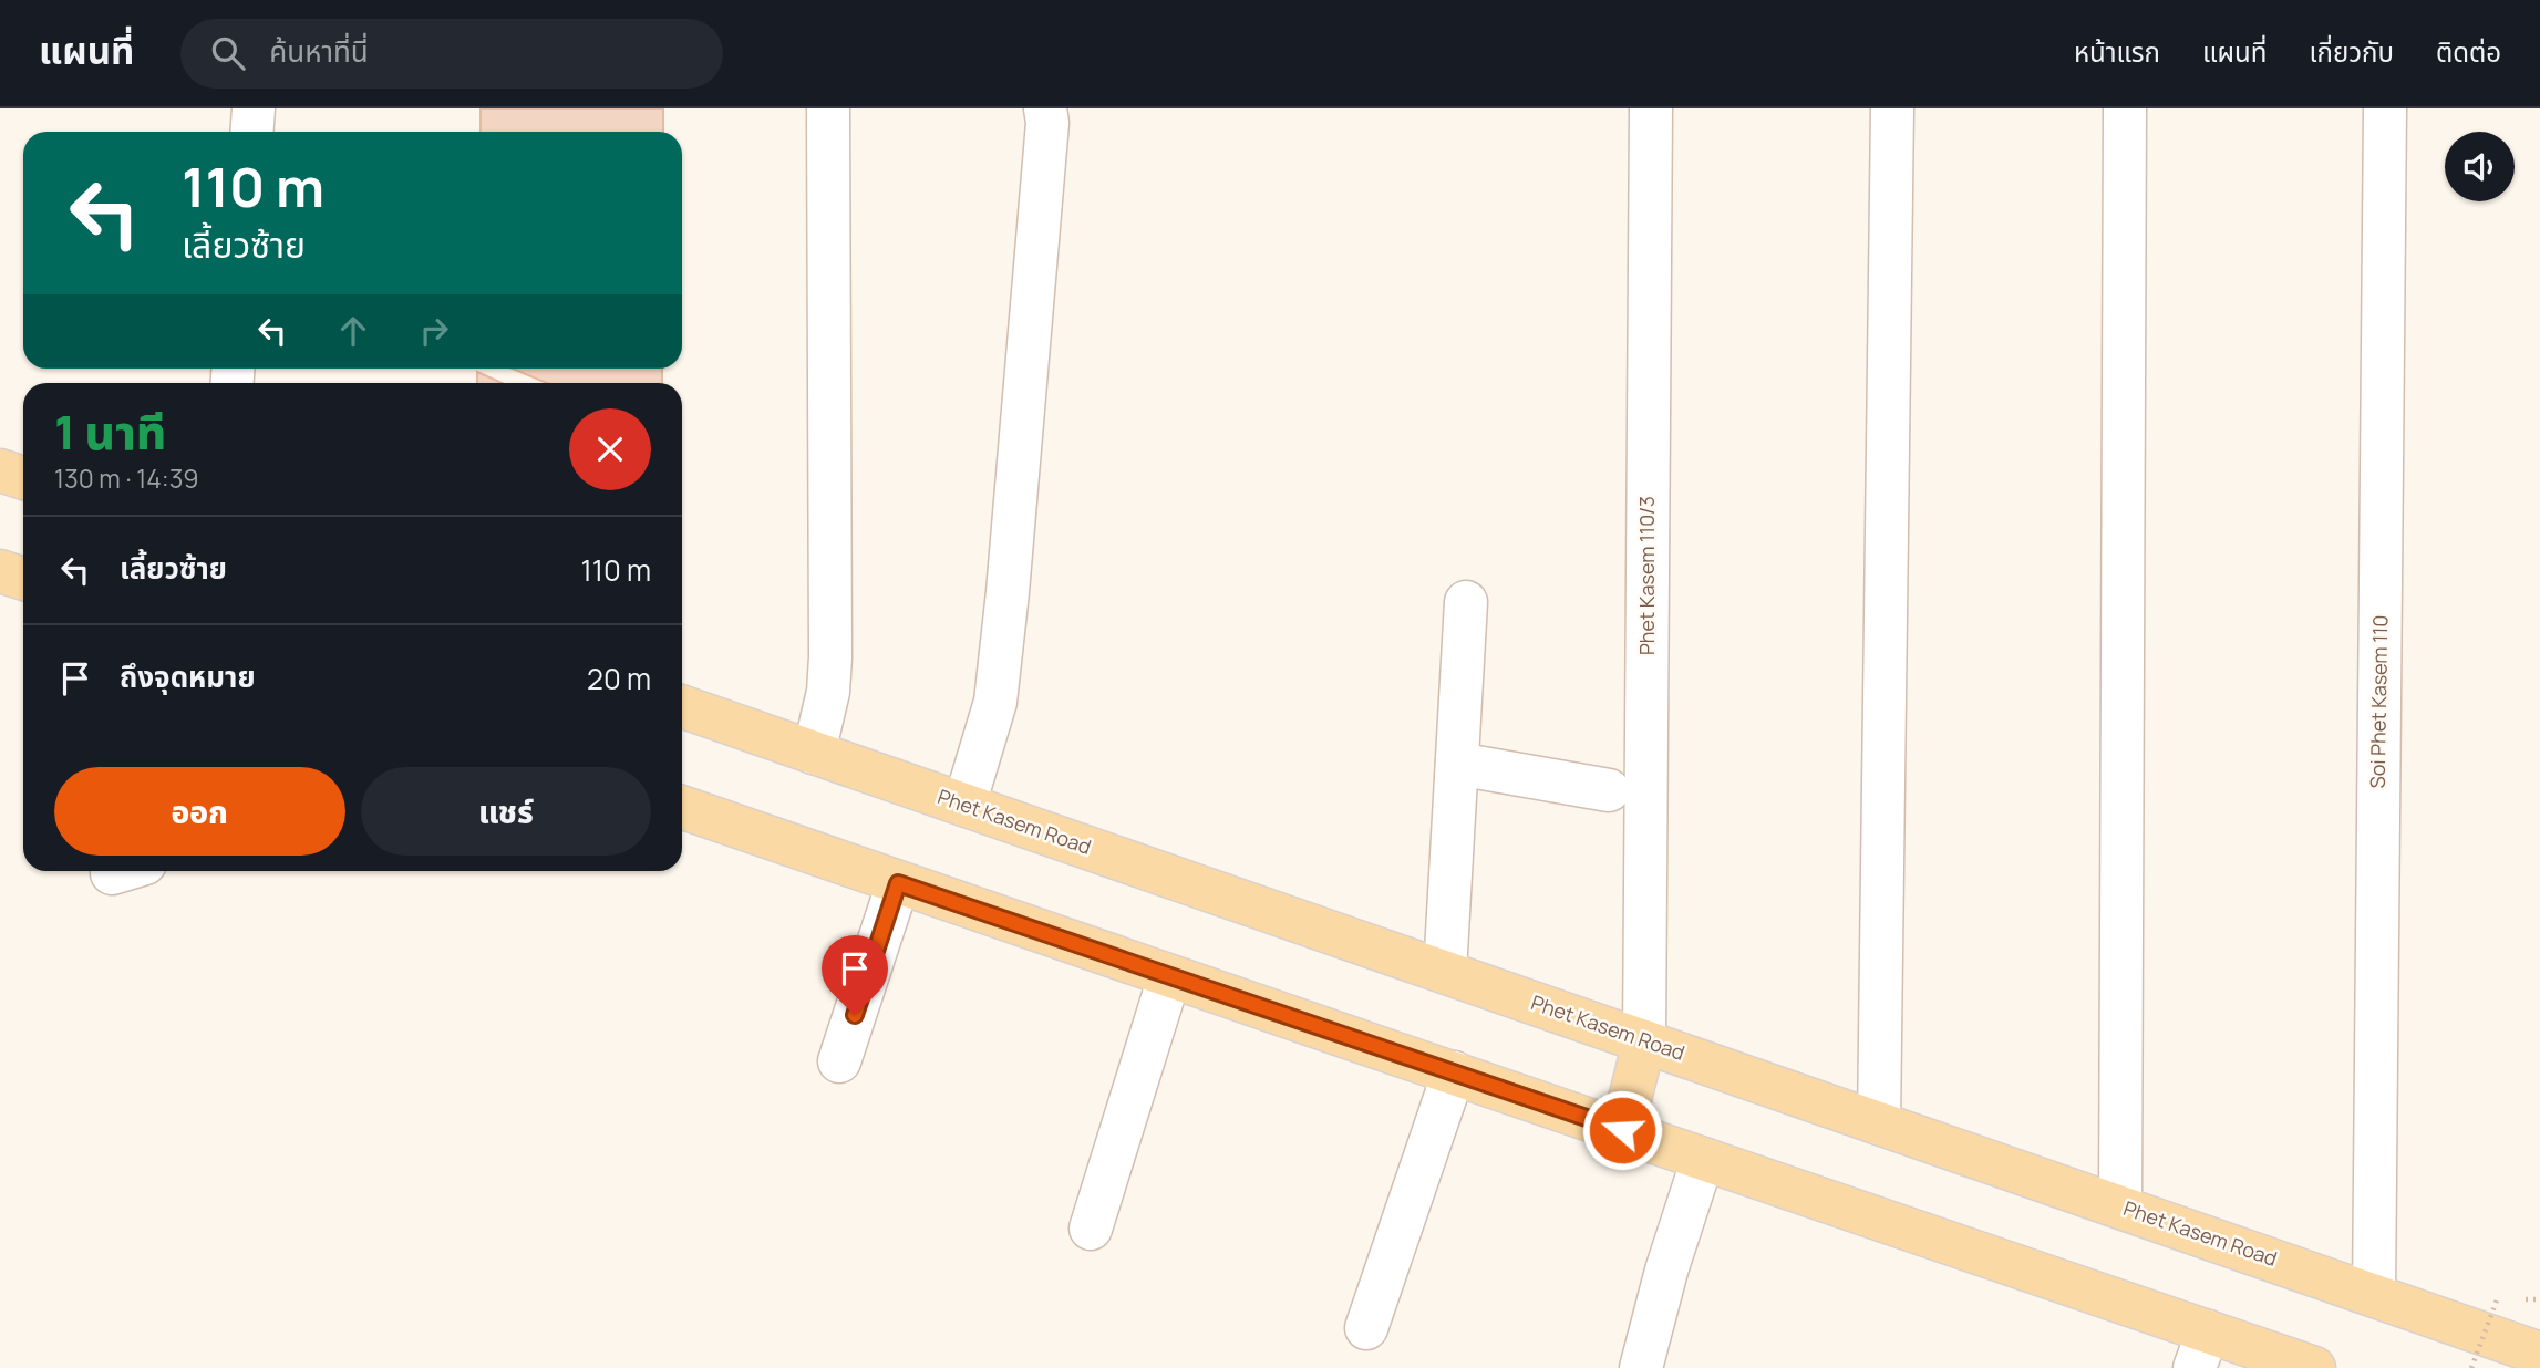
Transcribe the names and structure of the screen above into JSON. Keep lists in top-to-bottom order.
{
  "streets": {
    "main road": ["Phet Kasem Road"],
    "street": ["Phet Kasem 110/3", "Soi Phet Kasem 110"]
  },
  "crossings": [
    ["Phet Kasem 110/3", "Phet Kasem Road"],
    ["Soi Phet Kasem 110", "Phet Kasem Road"]
  ],
  "page": {
    "header": "แผนที่",
    "search": "ค้นหาที่นี่",
    "nav": [
      "หน้าแรก",
      "แผนที่",
      "เกี่ยวกับ",
      "ติดต่อ"
    ],
    "turn": ["110 m", "เลี้ยวซ้าย"],
    "heading": ["1 นาที", "130 m · 14:39"],
    "list": [
      {
        "name": "เลี้ยวซ้าย",
        "value": "110 m"
      },
      {
        "name": "ถึงจุดหมาย",
        "value": "20 m"
      }
    ],
    "buttons": ["ออก", "แชร์"]
  }
}
